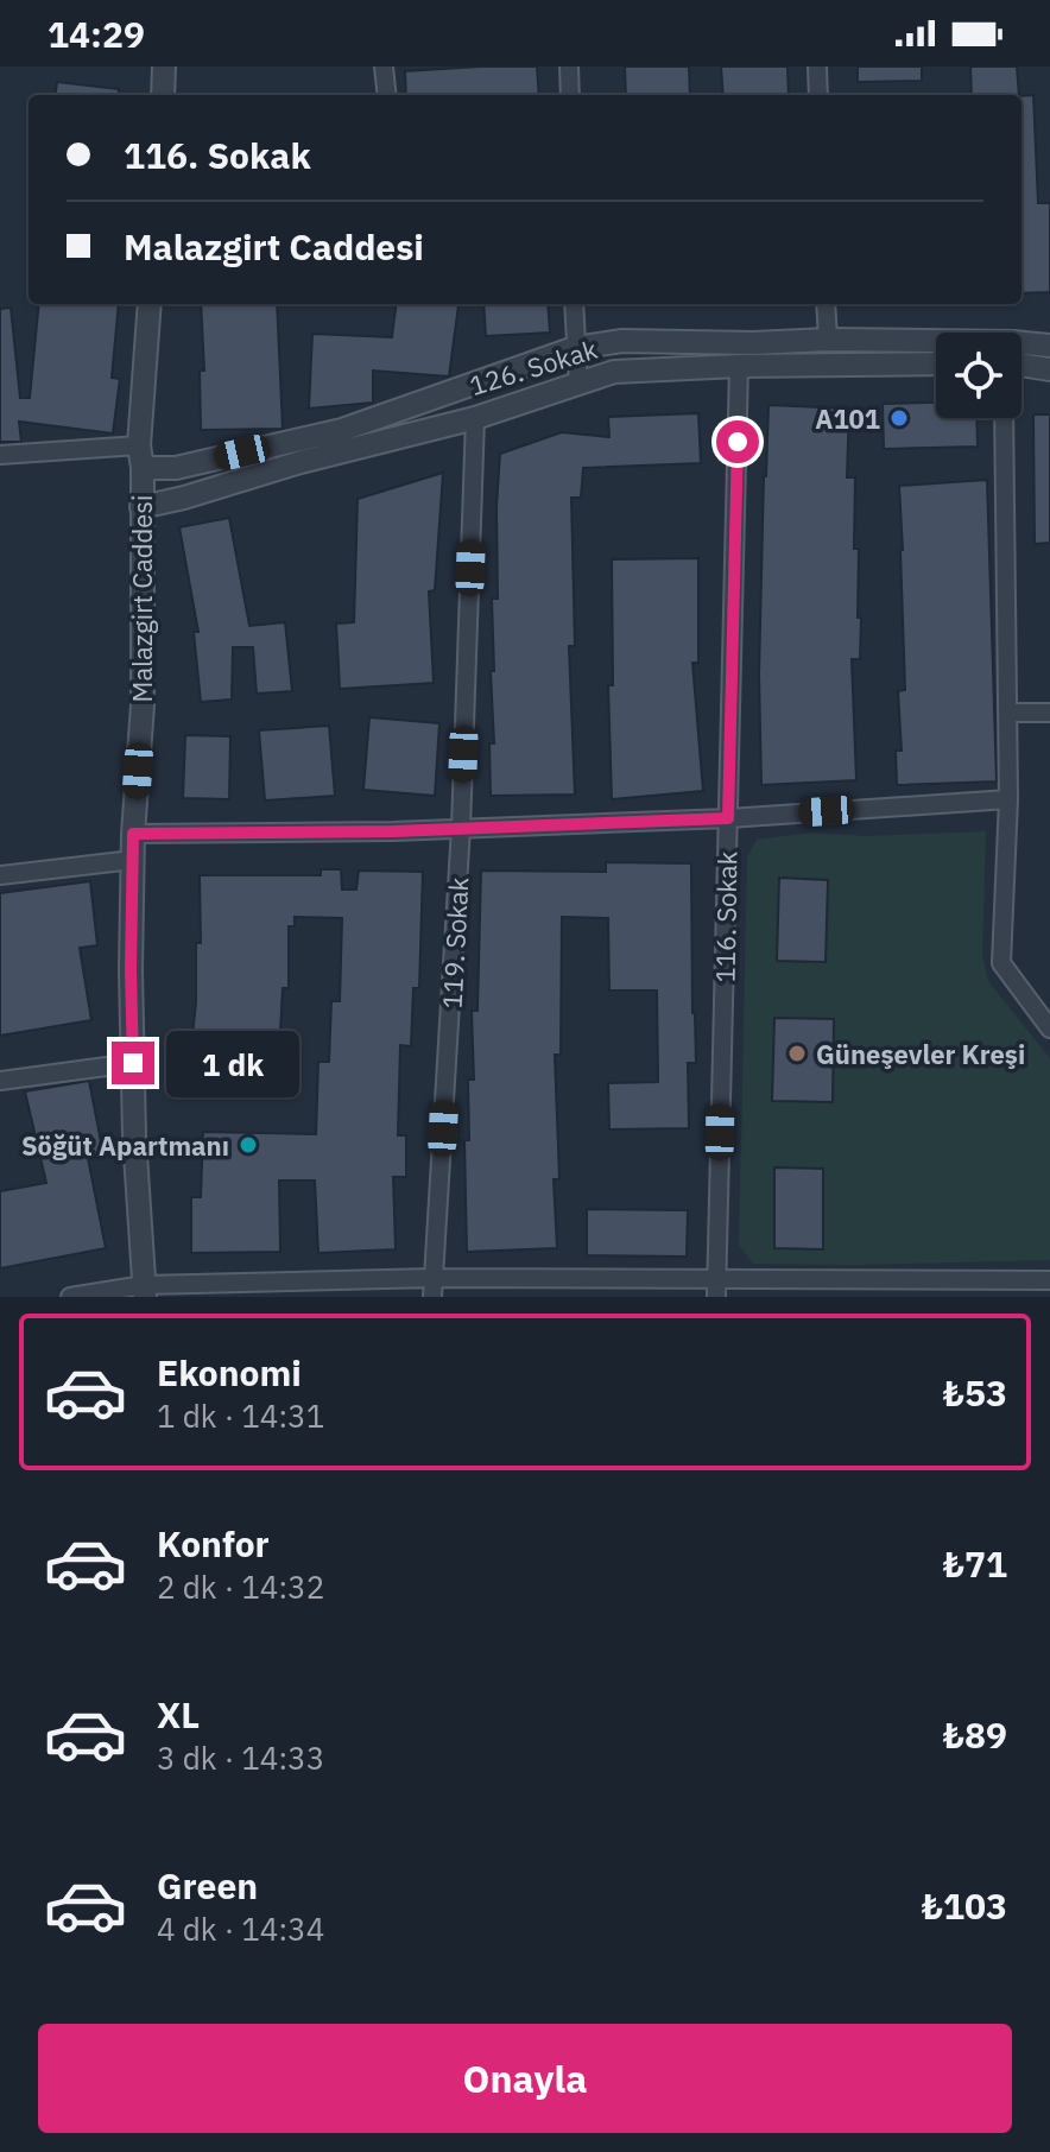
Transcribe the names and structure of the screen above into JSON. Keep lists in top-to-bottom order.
{
  "streets": {
    "street": [
      "126. Sokak",
      "Malazgirt Caddesi",
      "116. Sokak",
      "119. Sokak"
    ]
  },
  "crossings": [
    ["126. Sokak", "Malazgirt Caddesi"],
    ["126. Sokak", "116. Sokak"],
    ["126. Sokak", "119. Sokak"]
  ],
  "places": ["A101", "Güneşevler Kreşi", "Söğüt Apartmanı"],
  "page": {
    "status": "14:29",
    "banner": ["116. Sokak", "Malazgirt Caddesi"],
    "bubble": "1 dk",
    "list": [
      {
        "name": "Ekonomi",
        "note": "1 dk · 14:31",
        "value": "₺53"
      },
      {
        "name": "Konfor",
        "note": "2 dk · 14:32",
        "value": "₺71"
      },
      {
        "name": "XL",
        "note": "3 dk · 14:33",
        "value": "₺89"
      },
      {
        "name": "Green",
        "note": "4 dk · 14:34",
        "value": "₺103"
      }
    ],
    "buttons": "Onayla"
  }
}
